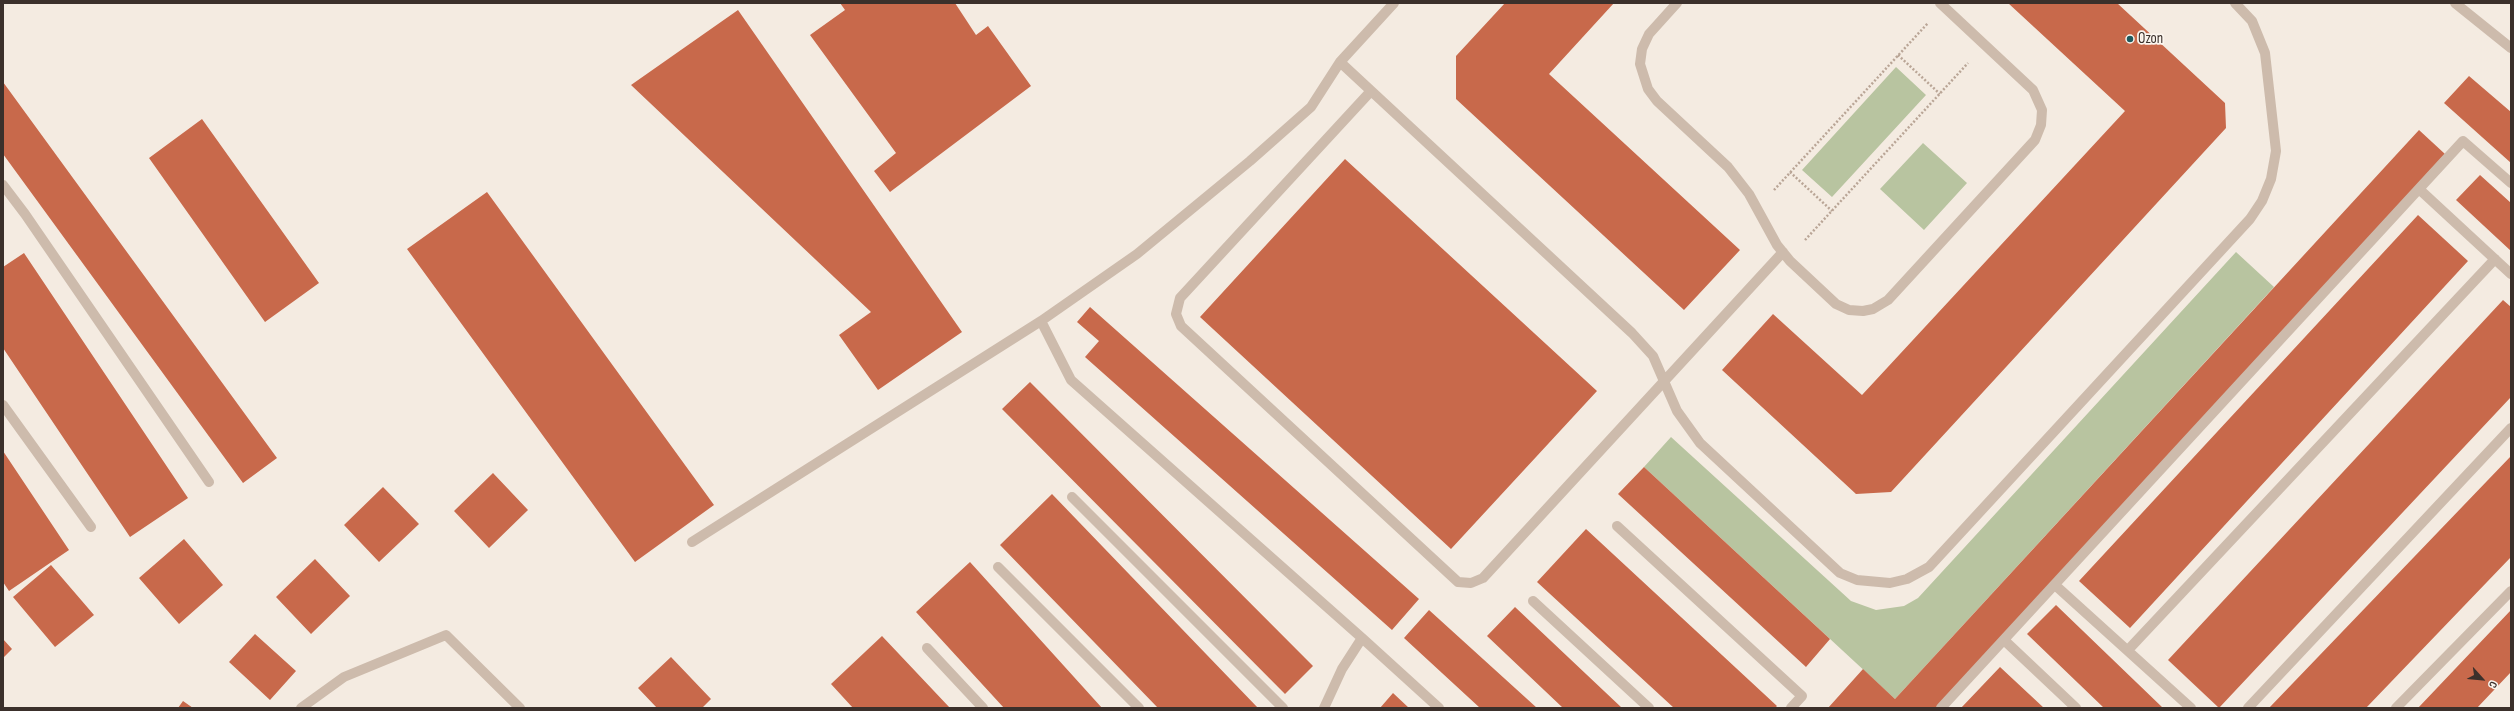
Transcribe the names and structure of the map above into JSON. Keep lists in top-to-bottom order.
{
  "places": ["Ozon"],
  "north": "bottom right"
}
